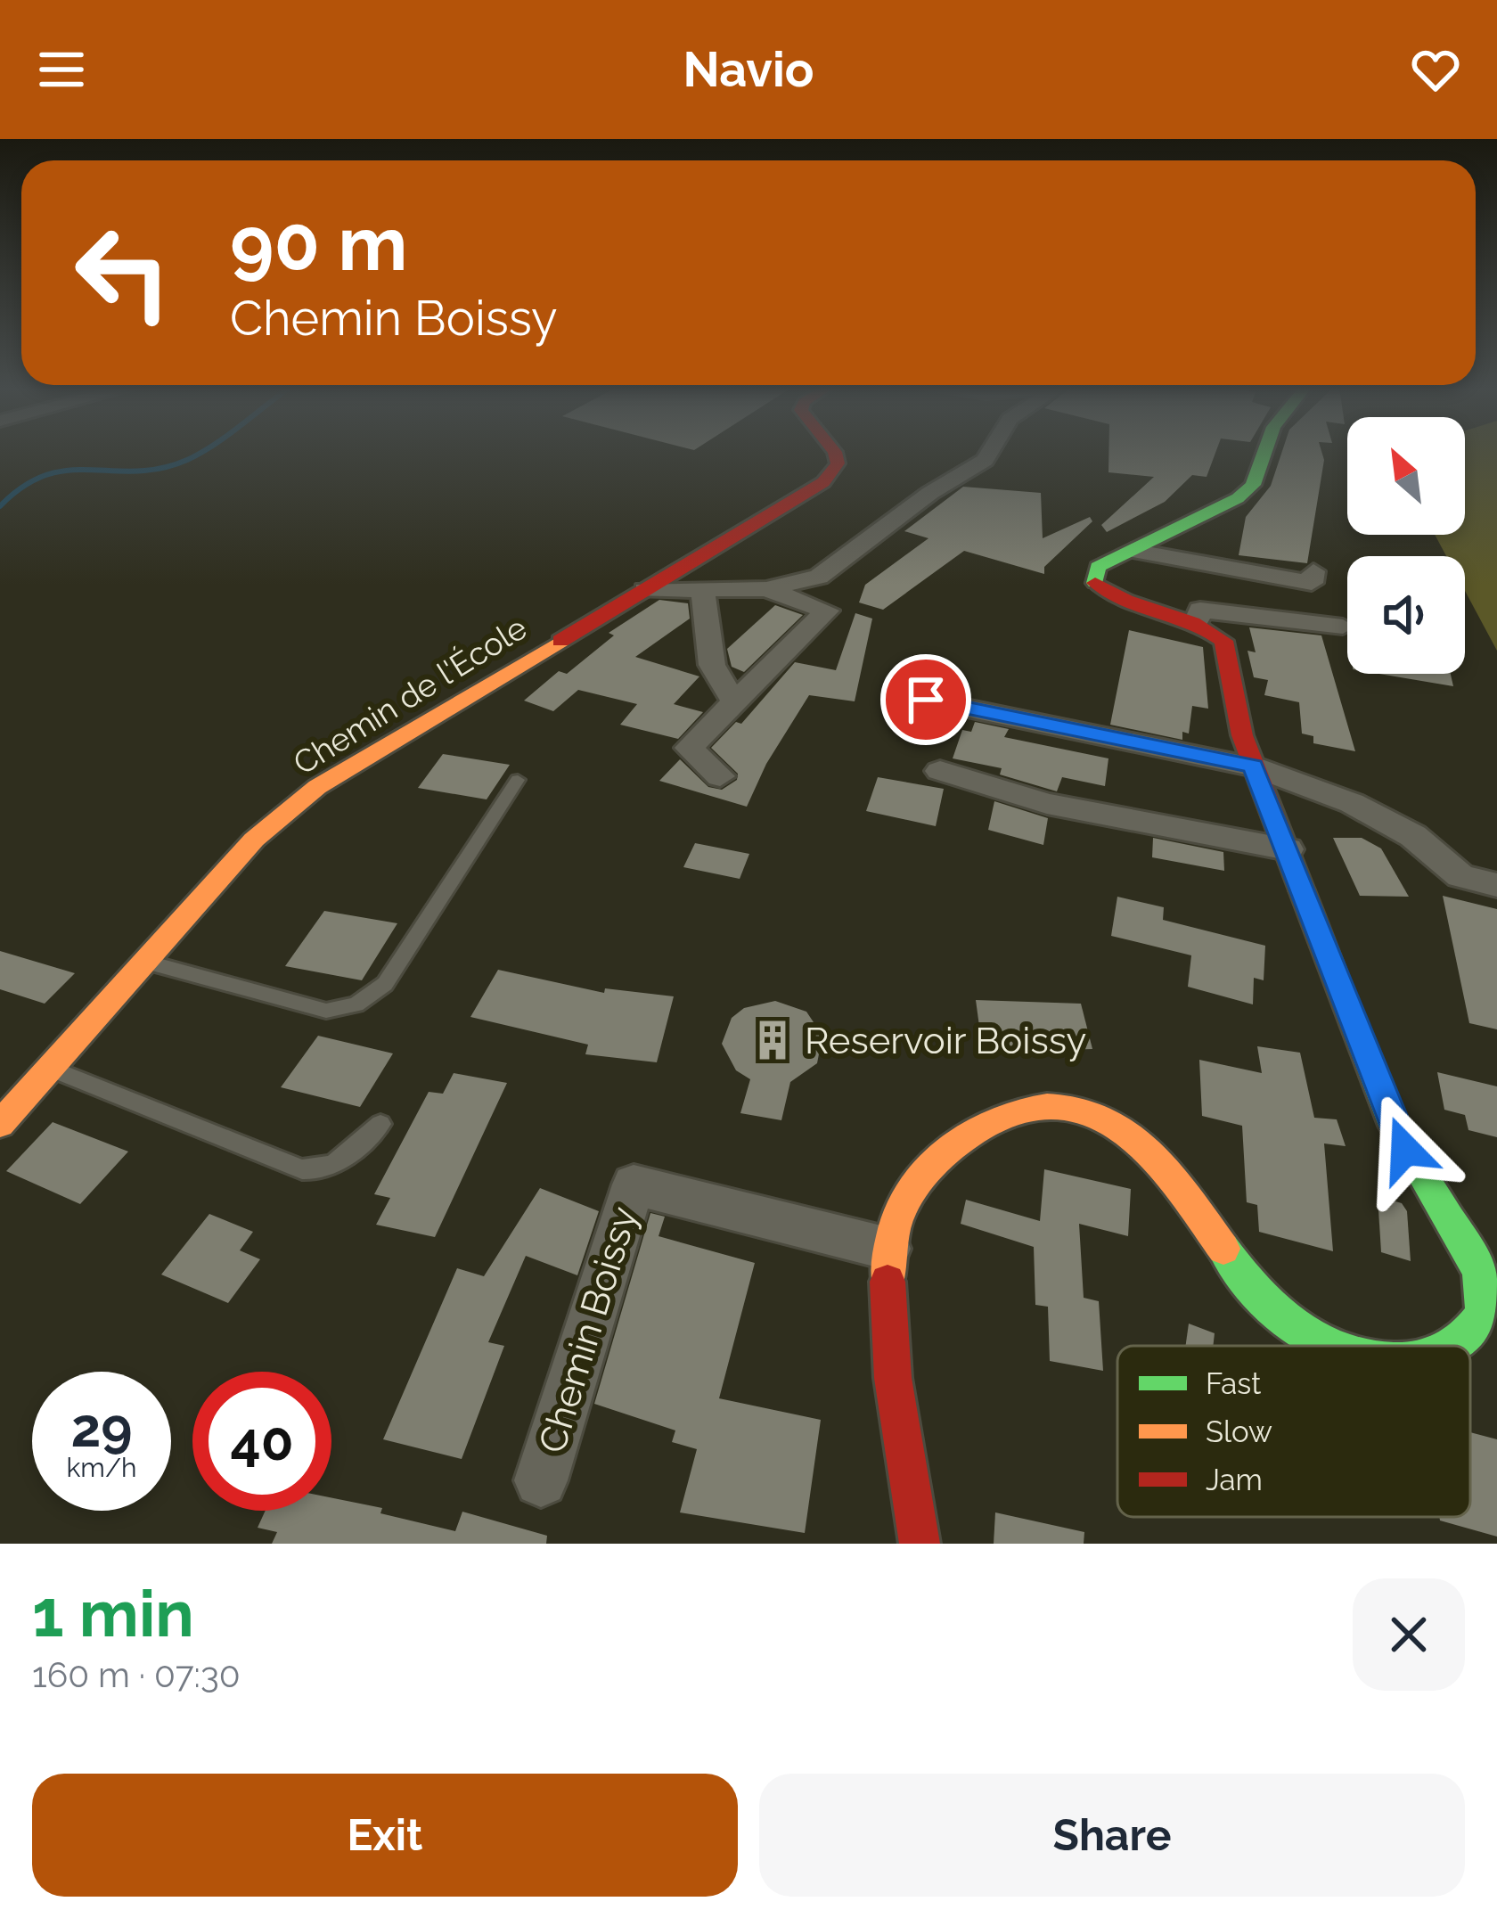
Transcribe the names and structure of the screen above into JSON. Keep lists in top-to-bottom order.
{
  "streets": {
    "street": ["Chemin de l'École", "Chemin Boissy"]
  },
  "places": {
    "building": ["Reservoir Boissy"]
  },
  "legend": ["Fast", "Slow", "Jam"],
  "north": "top left",
  "page": {
    "header": "Navio",
    "turn": ["90 m", "Chemin Boissy"],
    "speed": "29 km/h",
    "limit": "40",
    "heading": ["1 min", "160 m · 07:30"],
    "buttons": ["Exit", "Share"]
  }
}
